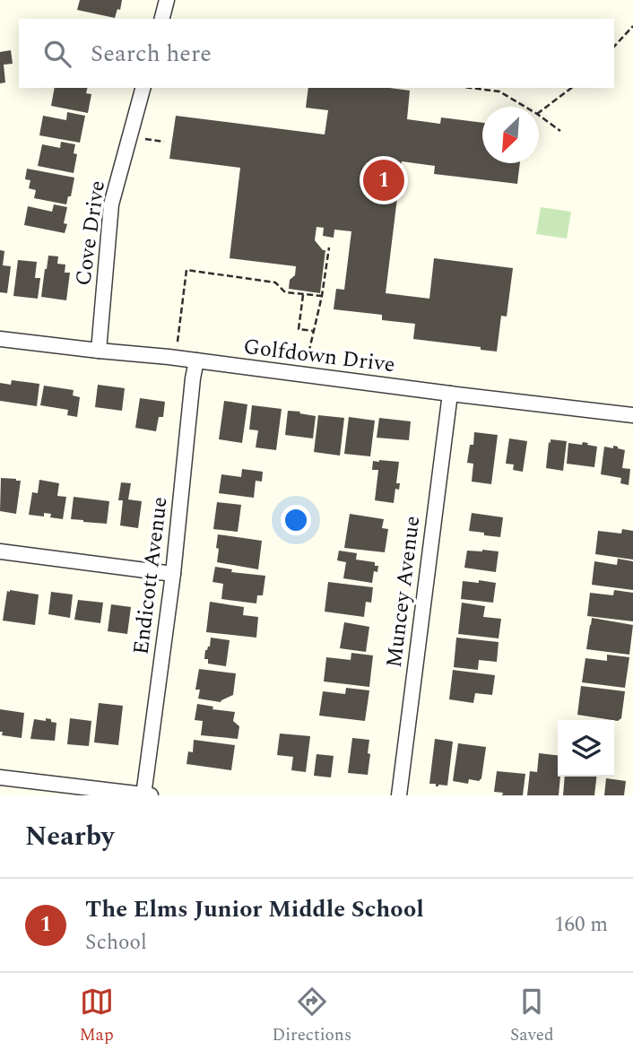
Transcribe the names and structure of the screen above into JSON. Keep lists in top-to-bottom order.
{
  "streets": {
    "street": [
      "Cove Drive",
      "Golfdown Drive",
      "Endicott Avenue",
      "Muncey Avenue"
    ]
  },
  "crossings": [
    ["Cove Drive", "Golfdown Drive"],
    ["Golfdown Drive", "Endicott Avenue"],
    ["Golfdown Drive", "Muncey Avenue"]
  ],
  "north": "bottom left",
  "page": {
    "search": "Search here",
    "pins": "1",
    "heading": "Nearby",
    "list": [
      {
        "mark": "1",
        "name": "The Elms Junior Middle School",
        "note": "School",
        "value": "160 m"
      }
    ],
    "nav": ["Map", "Directions", "Saved"]
  }
}
